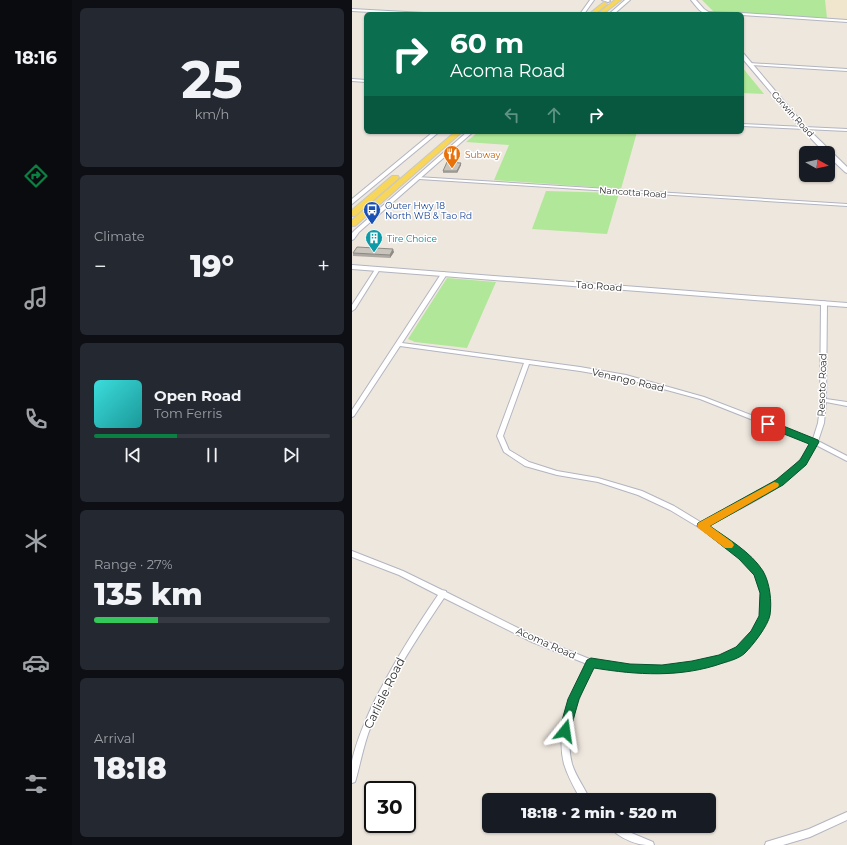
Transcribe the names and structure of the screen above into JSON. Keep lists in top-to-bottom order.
{
  "streets": {
    "main road": ["Corwin Road"],
    "street": [
      "Nancotta Road",
      "Tao Road",
      "Venango Road",
      "Resoto Road",
      "Acoma Road",
      "Carlisle Road"
    ]
  },
  "crossings": [
    ["Tao Road", "Resoto Road"],
    ["Venango Road", "Resoto Road"],
    ["Venango Road", "Acoma Road"],
    ["Resoto Road", "Acoma Road"],
    ["Acoma Road", "Carlisle Road"]
  ],
  "places": {
    "restaurant": ["Subway"],
    "bus stop": ["Outer Hwy 18 North WB & Tao Rd"],
    "building": ["Tire Choice"]
  },
  "north": "right",
  "page": {
    "tabs": "18:16",
    "tile": [
      ["25", "km/h"],
      "Climate",
      ["Range · 27%", "135 km"],
      ["Arrival", "18:18"]
    ],
    "turn": ["60 m", "Acoma Road"],
    "heat": ["−", "19°", "+"],
    "song": ["Open Road", "Tom Ferris"],
    "limit": "30",
    "trip": "18:18 · 2 min · 520 m"
  }
}
